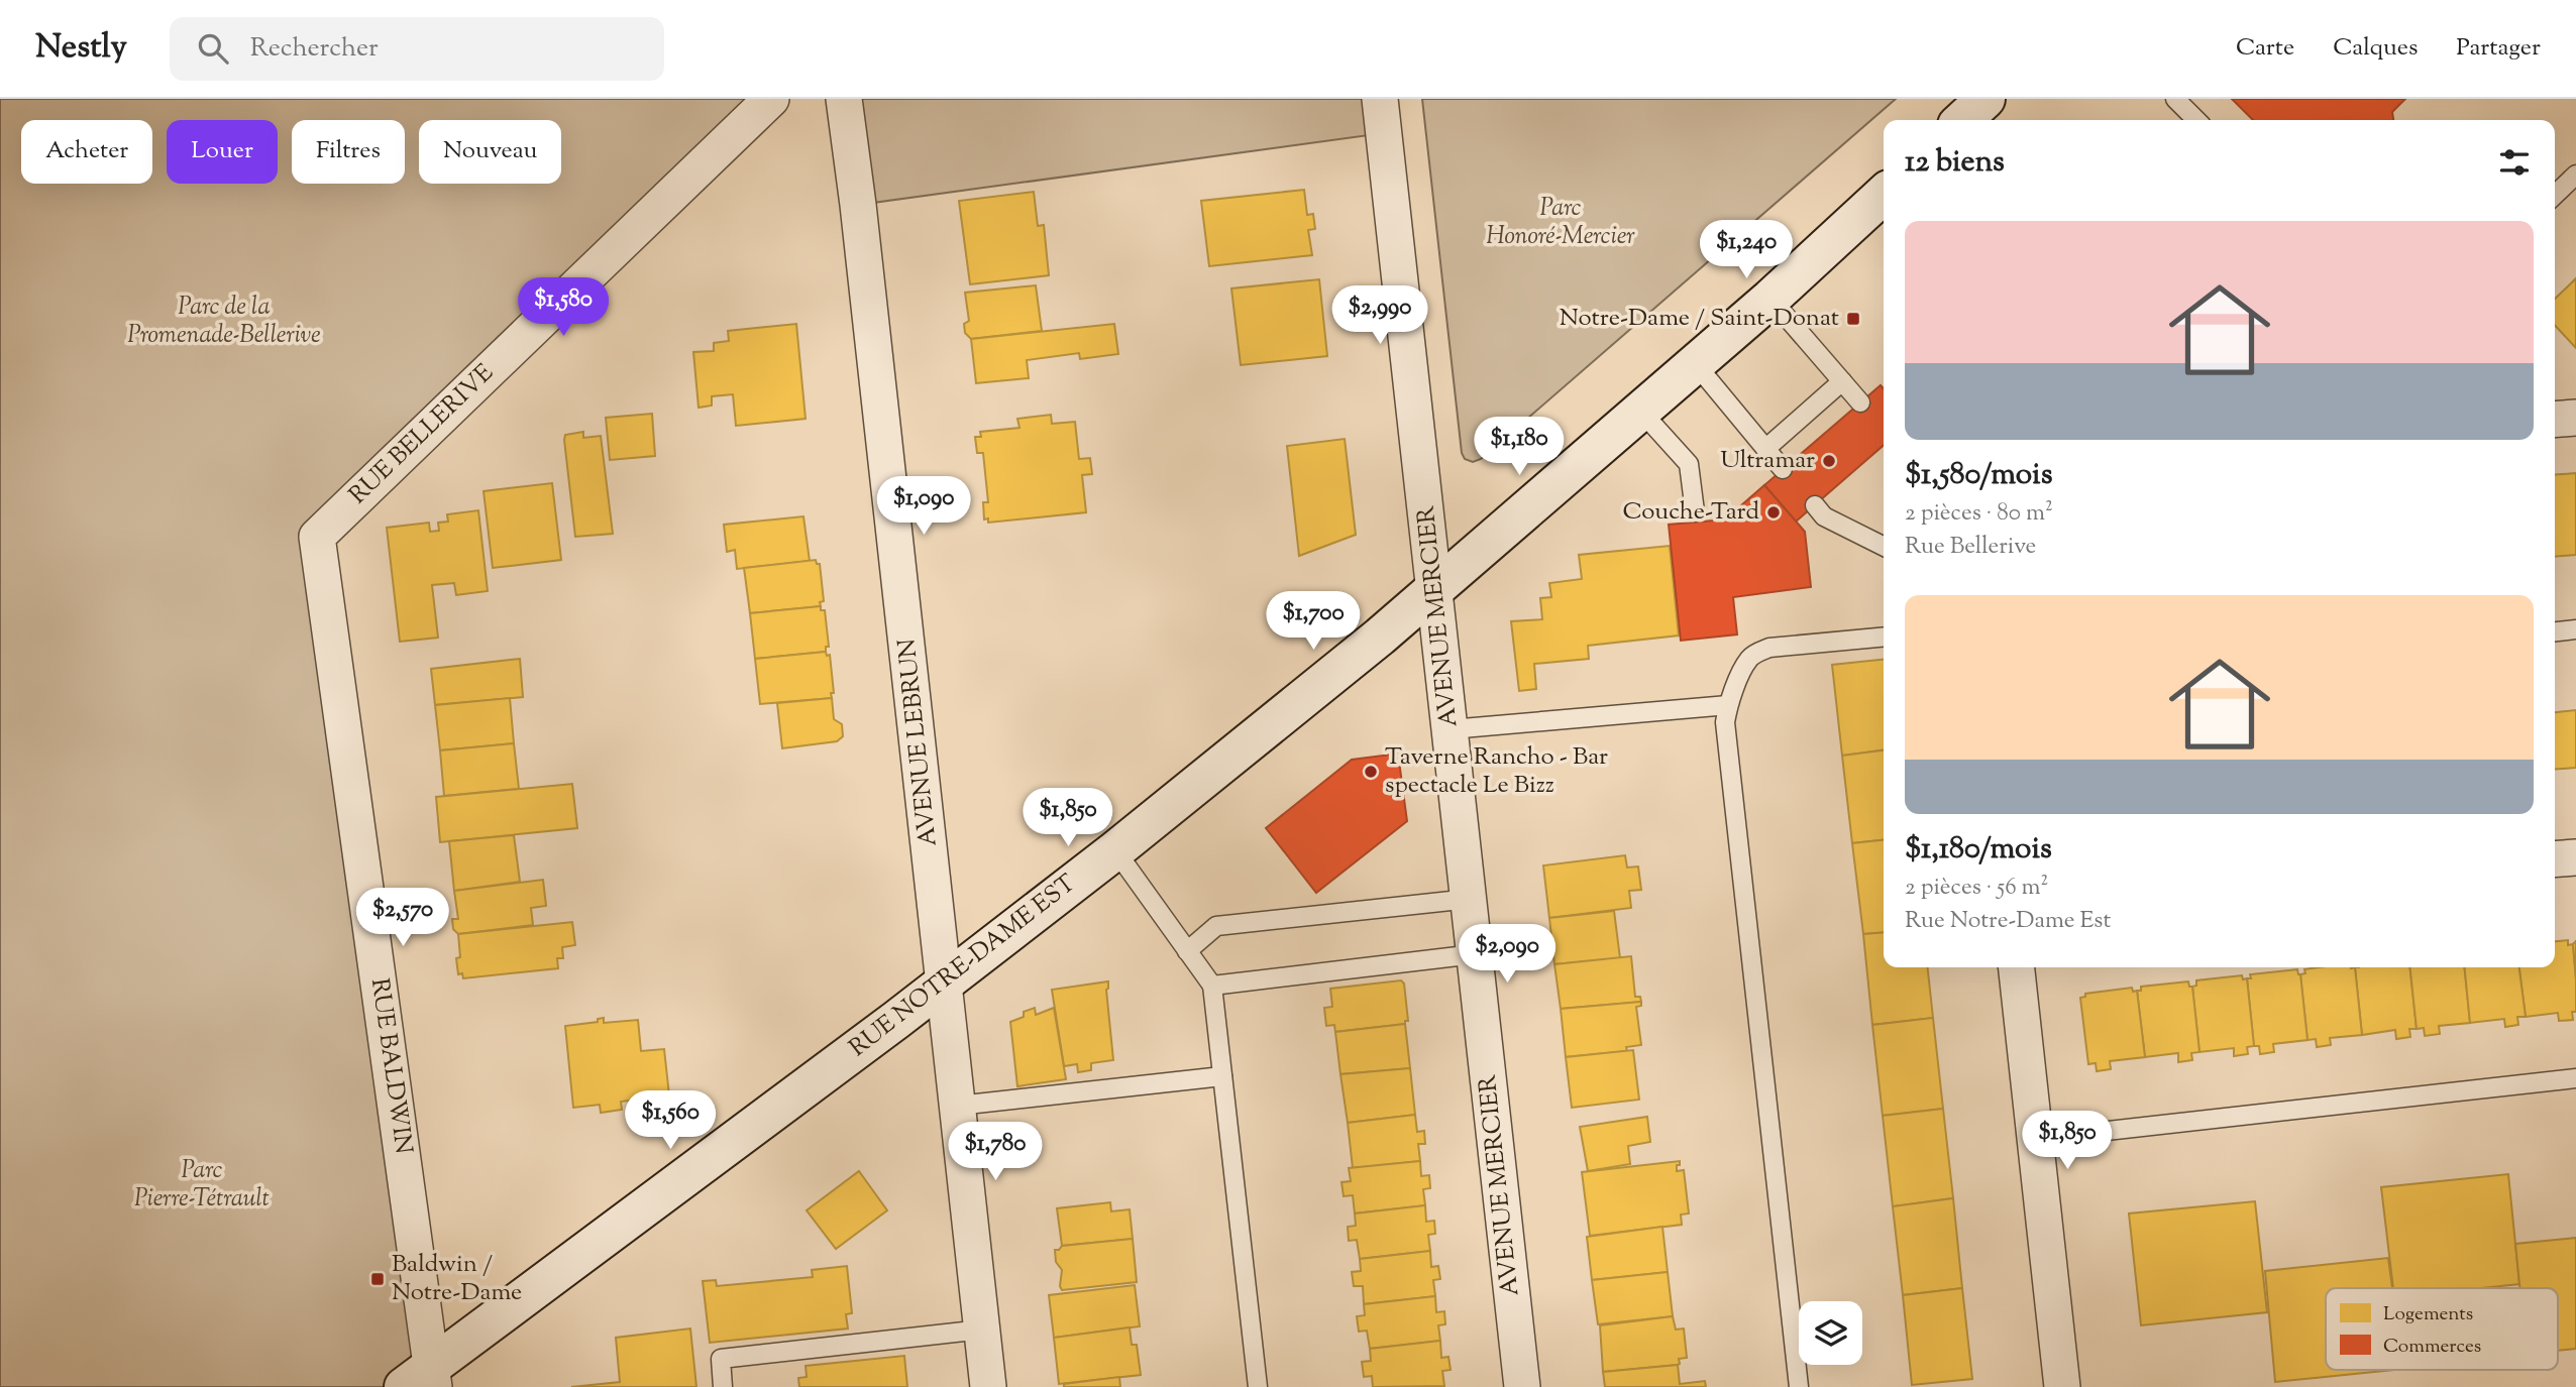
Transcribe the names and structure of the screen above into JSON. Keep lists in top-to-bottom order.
{
  "streets": {
    "main road": ["RUE NOTRE-DAME EST"],
    "street": [
      "RUE BELLERIVE",
      "AVENUE MERCIER",
      "AVENUE LEBRUN",
      "RUE BALDWIN"
    ]
  },
  "crossings": [
    ["RUE BELLERIVE", "RUE BALDWIN"],
    ["AVENUE MERCIER", "RUE NOTRE-DAME EST"],
    ["AVENUE LEBRUN", "RUE NOTRE-DAME EST"],
    ["RUE NOTRE-DAME EST", "RUE BALDWIN"]
  ],
  "parks": ["Parc Honoré-Mercier", "Parc de la Promenade-Bellerive", "Parc Pierre-Tétrault"],
  "places": {
    "transit": ["Notre-Dame / Saint-Donat", "Baldwin / Notre-Dame"],
    "other": ["Ultramar", "Couche-Tard", "Taverne Rancho - Bar spectacle Le Bizz"]
  },
  "legend": ["Logements", "Commerces"],
  "page": {
    "header": "Nestly",
    "search": "Rechercher",
    "nav": ["Carte", "Calques", "Partager"],
    "chip": [
      "Acheter",
      "Louer",
      "Filtres",
      "Nouveau"
    ],
    "heading": "12 biens",
    "list": [
      {
        "name": "$1,580/mois",
        "note": "2 pièces · 80 m² · Rue Bellerive"
      },
      {
        "name": "$1,180/mois",
        "note": "2 pièces · 56 m² · Rue Notre-Dame Est"
      }
    ],
    "price": [
      "$1,240",
      "$1,580",
      "$2,990",
      "$1,180",
      "$1,090",
      "$1,700",
      "$1,850",
      "$2,570",
      "$2,090",
      "$1,560",
      "$1,850",
      "$1,780"
    ]
  }
}
